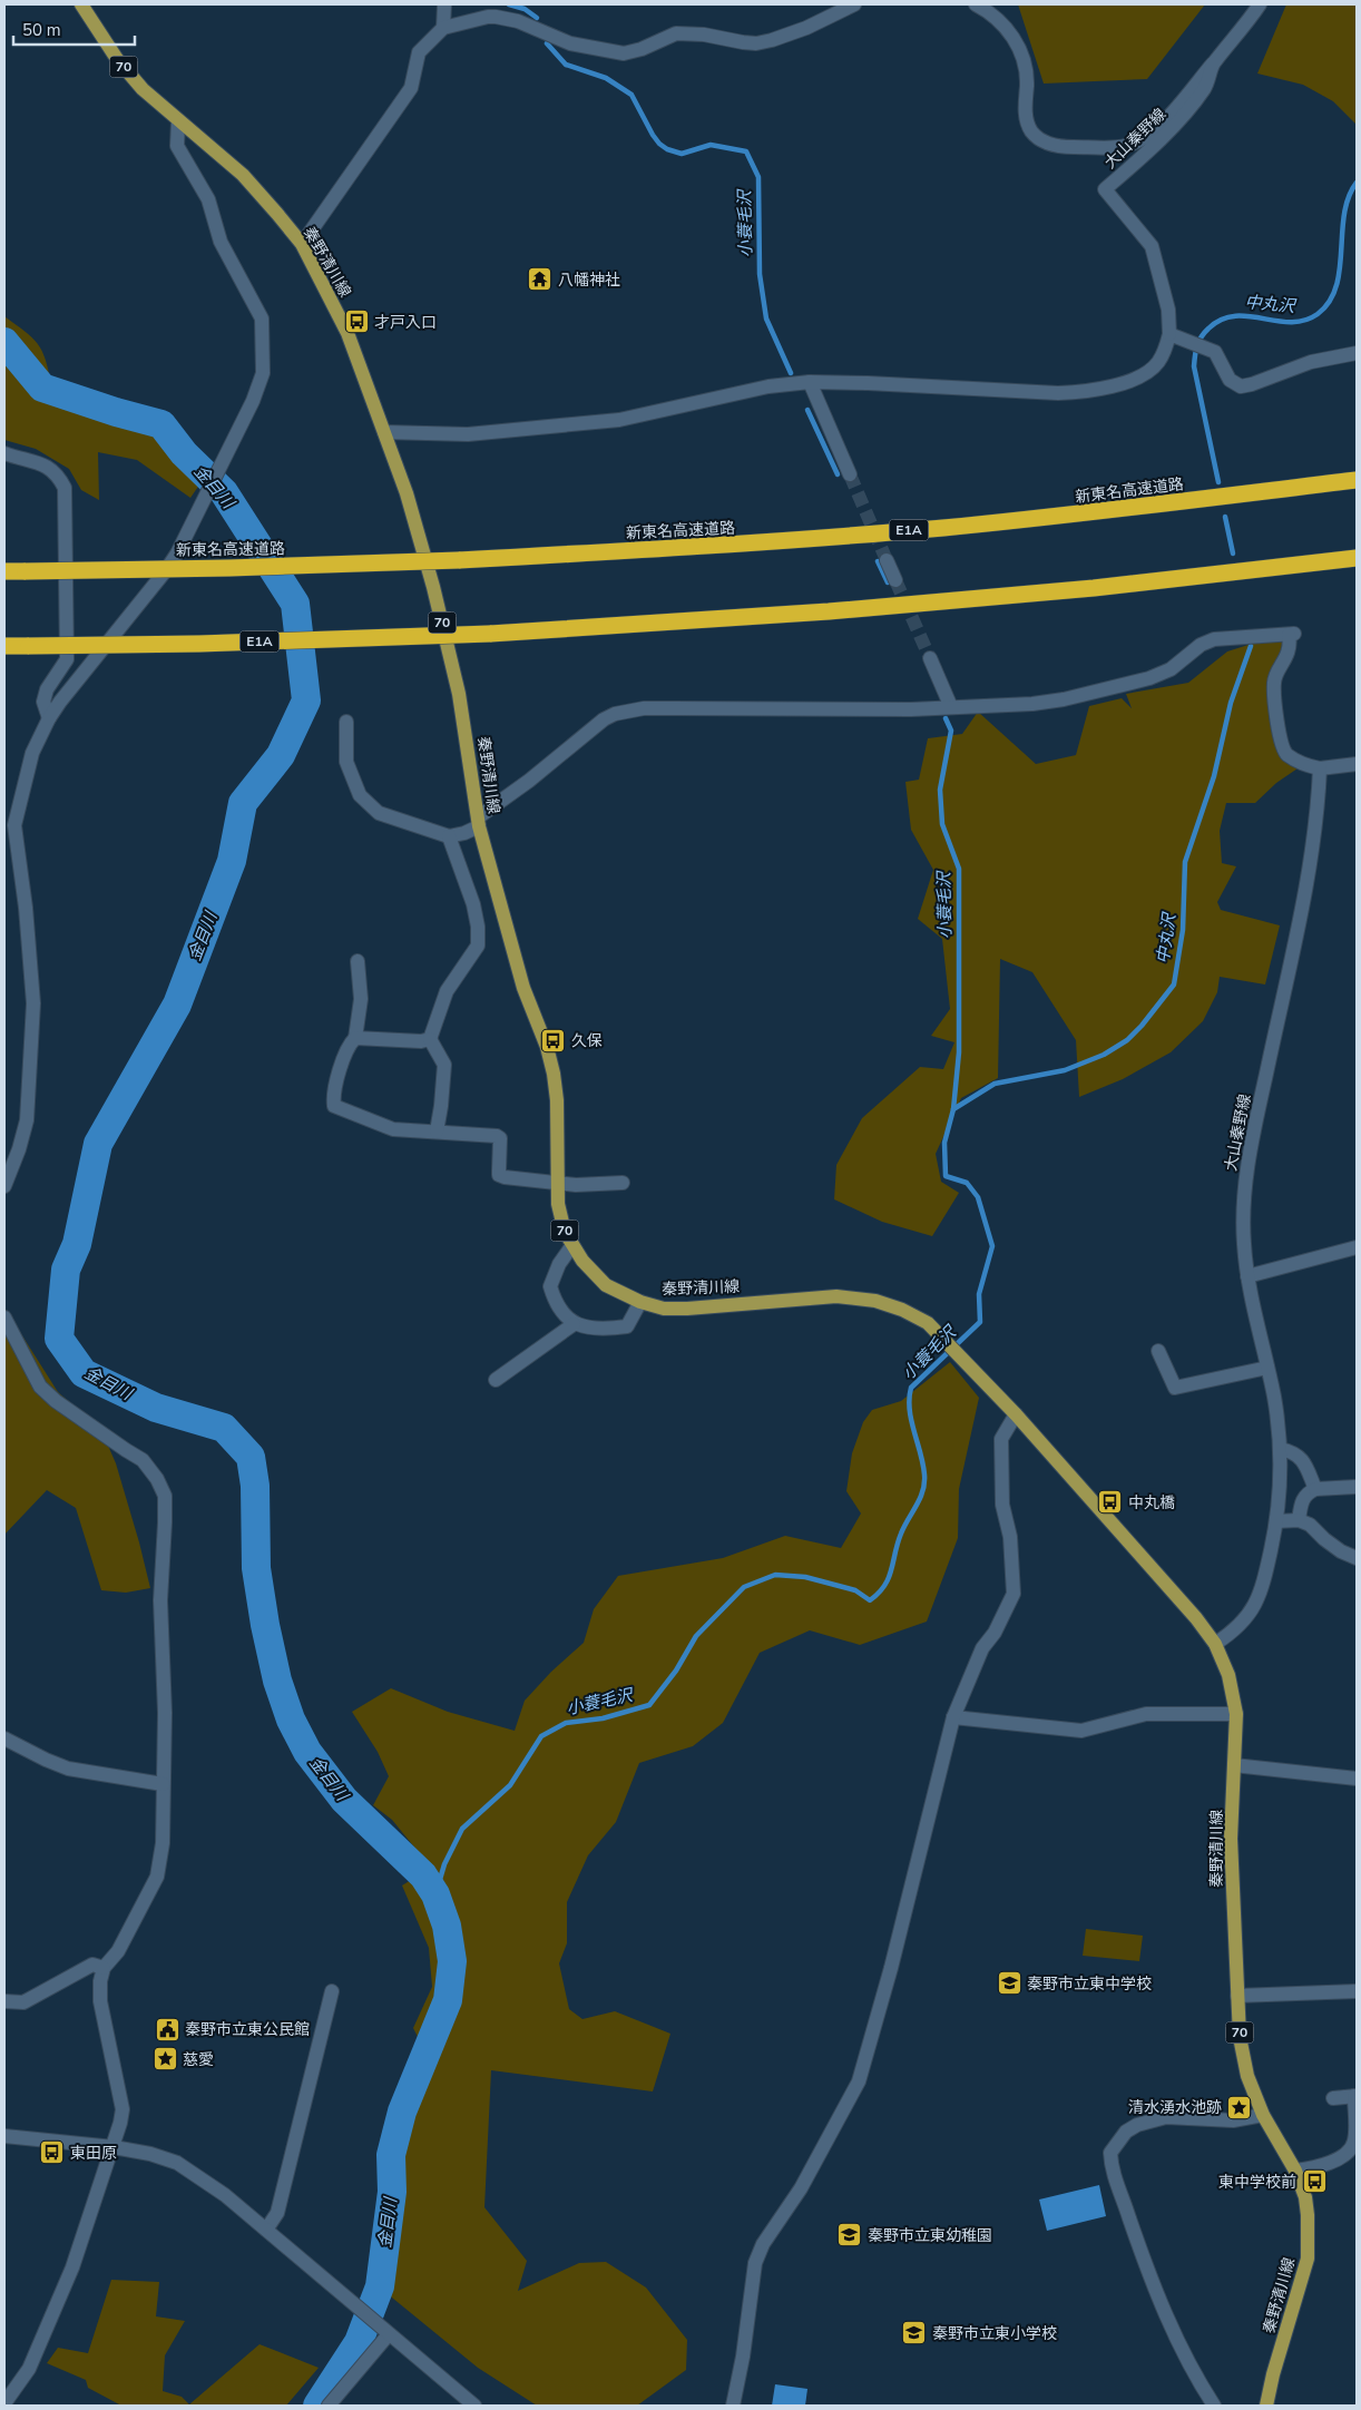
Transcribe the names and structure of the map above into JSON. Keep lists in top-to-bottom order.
{
  "streets": {
    "highway": ["新東名高速道路", "E1A"],
    "main road": ["70", "秦野清川線"],
    "street": ["大山秦野線"]
  },
  "crossings": [
    ["大山秦野線", "秦野清川線"]
  ],
  "water": ["小蓑毛沢", "中丸沢", "金目川"],
  "places": {
    "temple": ["八幡神社"],
    "bus stop": [
      "才戸入口",
      "久保",
      "中丸橋",
      "東田原",
      "東中学校前"
    ],
    "school or university": ["秦野市立東中学校", "秦野市立東幼稚園", "秦野市立東小学校"],
    "public building": ["秦野市立東公民館"],
    "place": ["慈愛", "清水湧水池跡"]
  },
  "scale_bar": "50 m"
}
